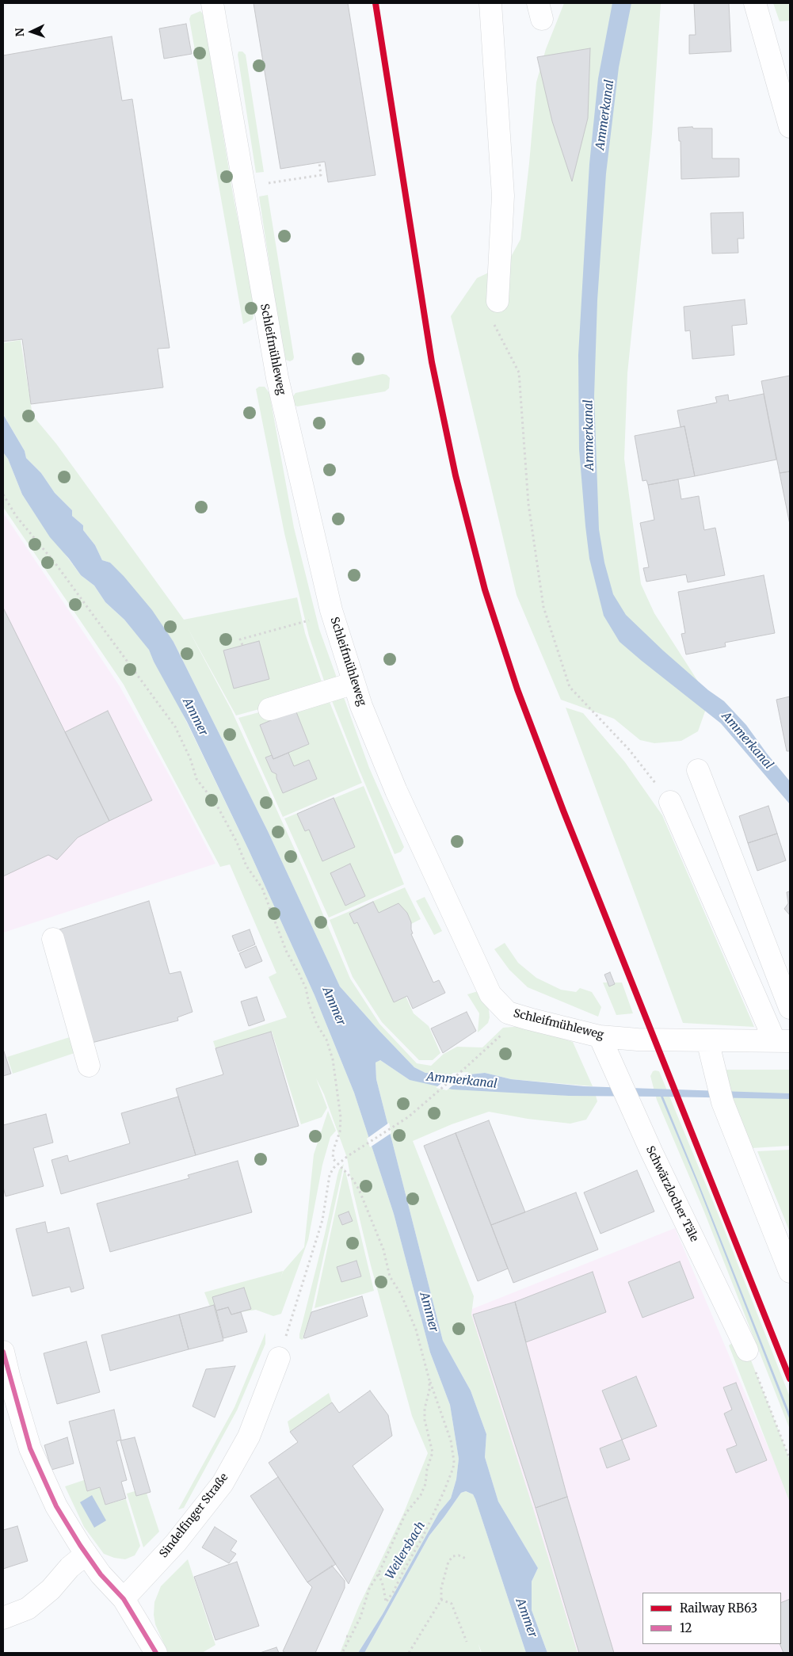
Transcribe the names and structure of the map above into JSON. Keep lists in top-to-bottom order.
{
  "streets": {
    "street": ["Schleifmühleweg", "Schwärzlocher Täle", "Sindelfinger Straße"]
  },
  "crossings": [
    ["Schleifmühleweg", "Schwärzlocher Täle"]
  ],
  "water": ["Ammerkanal", "Ammer", "Weilersbach"],
  "lines": ["rail line RB63", "transit line 12"],
  "legend": ["Railway RB63", "12"],
  "north": "left"
}
